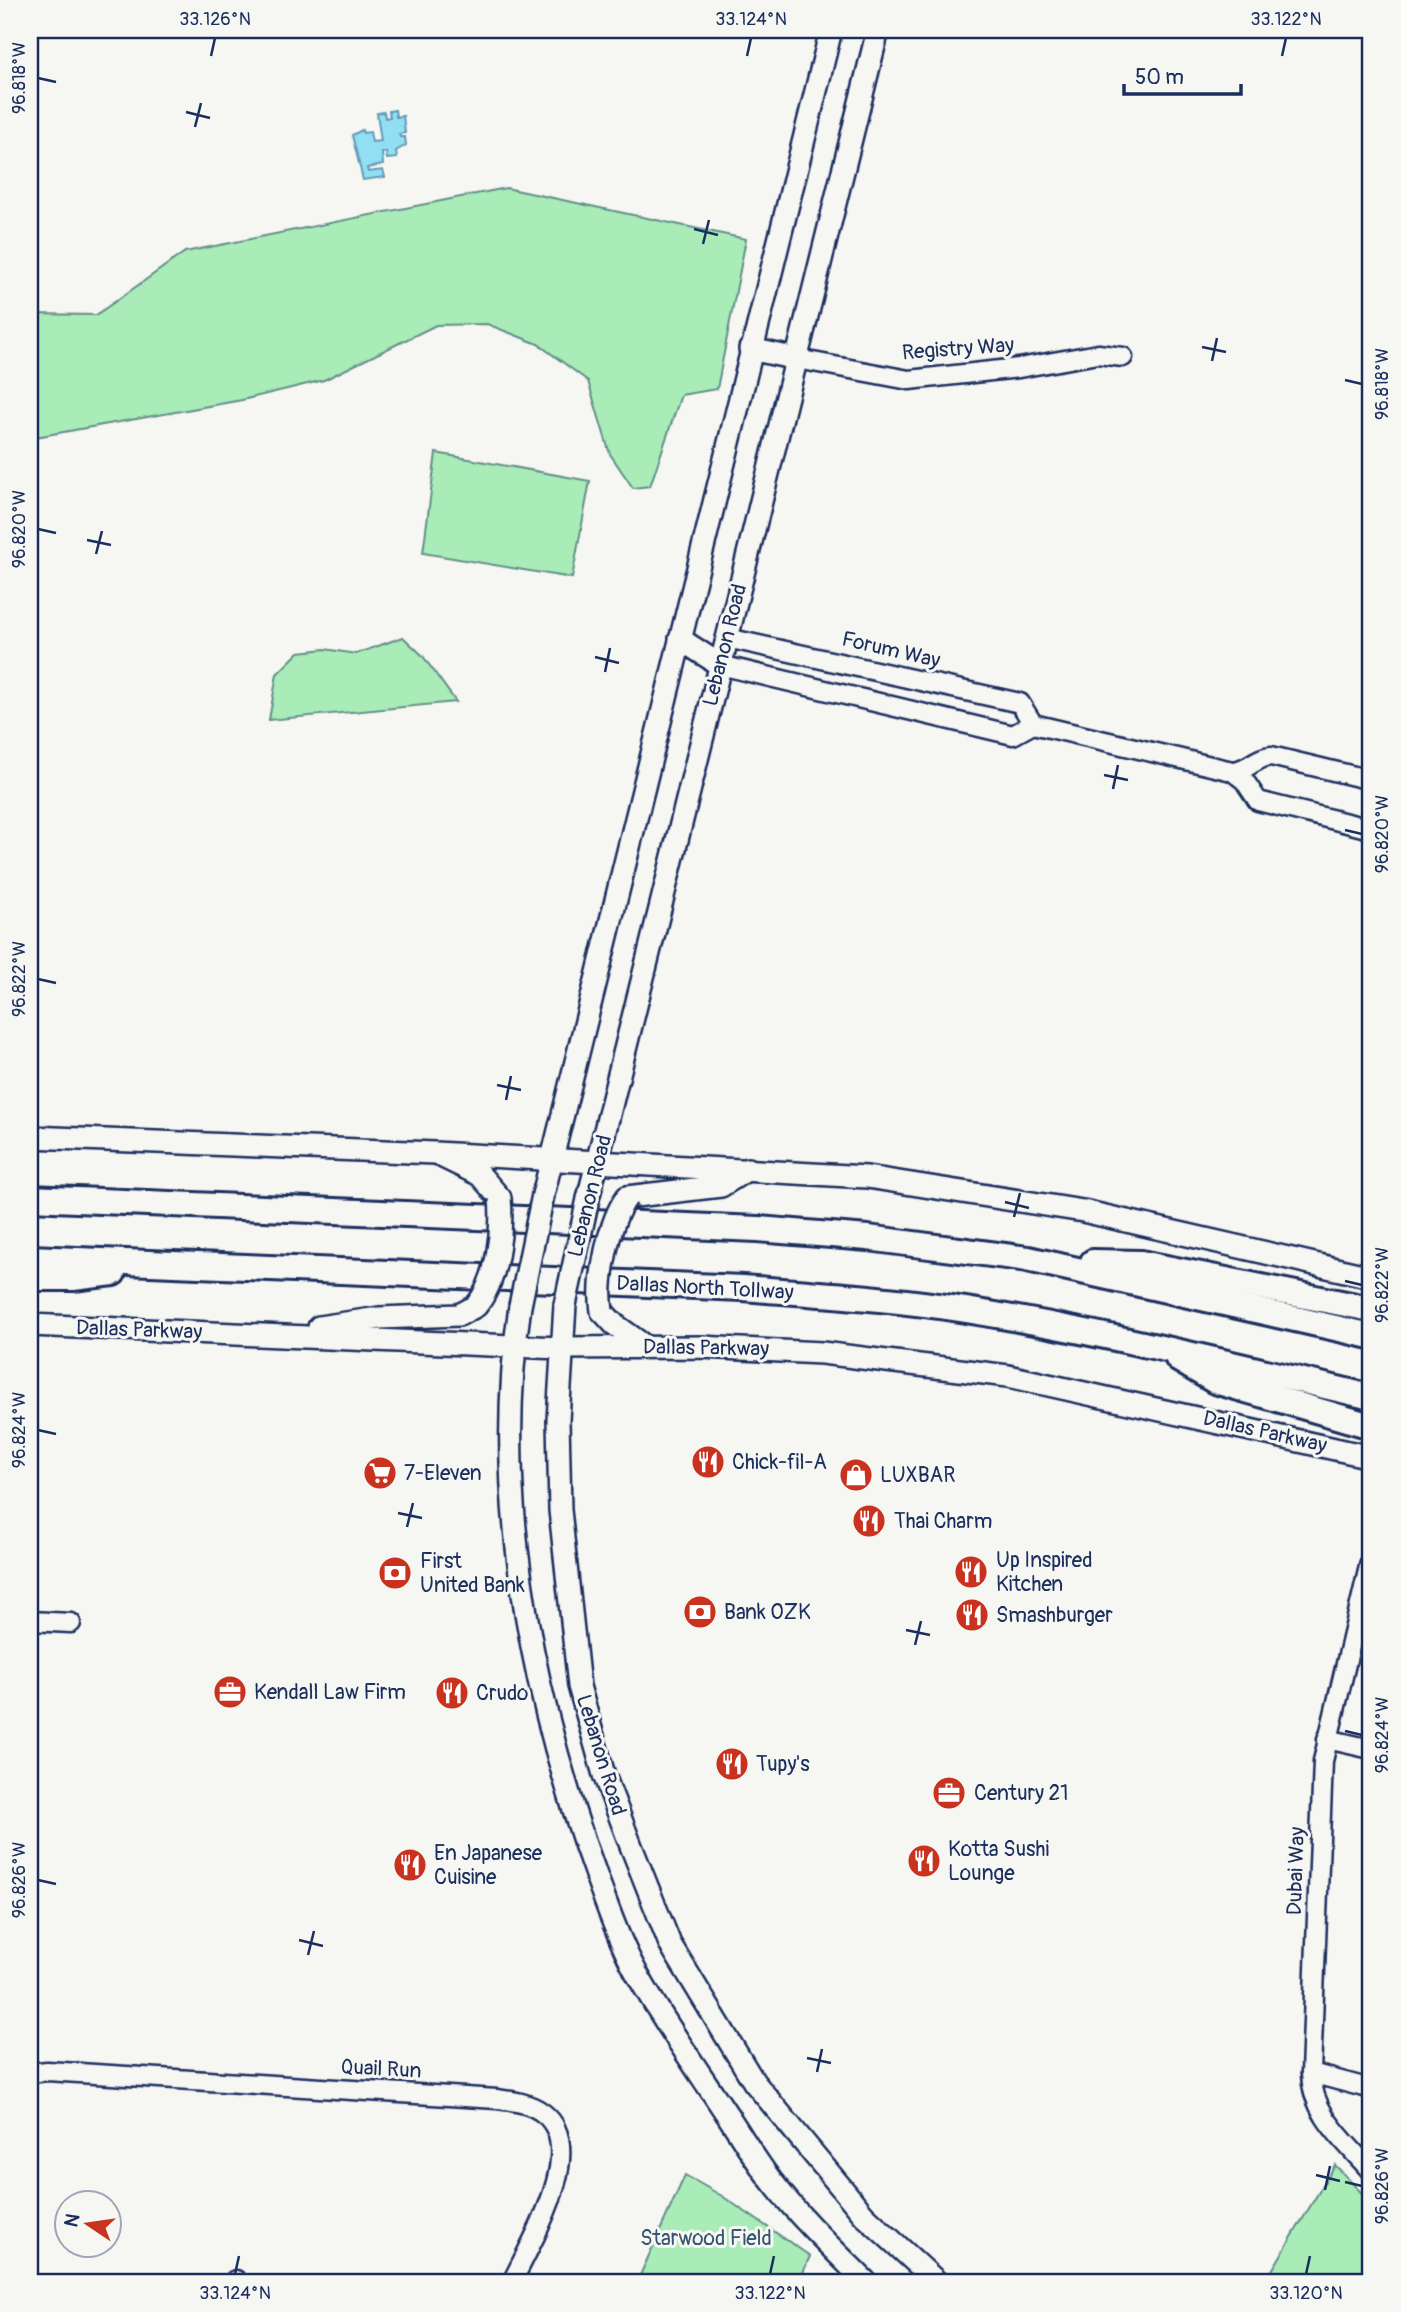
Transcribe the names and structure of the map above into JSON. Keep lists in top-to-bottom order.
{
  "streets": {
    "highway": ["Dallas North Tollway"],
    "main road": ["Lebanon Road", "Dallas Parkway"],
    "street": [
      "Registry Way",
      "Forum Way",
      "Dubai Way",
      "Quail Run"
    ]
  },
  "crossings": [
    ["Registry Way", "Lebanon Road"],
    ["Lebanon Road", "Forum Way"],
    ["Lebanon Road", "Dallas Parkway"]
  ],
  "parks": ["Starwood Field"],
  "places": {
    "restaurant": [
      "Chick-fil-A",
      "Thai Charm",
      "Up Inspired Kitchen",
      "Smashburger",
      "Crudo",
      "Tupy's",
      "Kotta Sushi Lounge",
      "En Japanese Cuisine"
    ],
    "supermarket": ["7-Eleven"],
    "shop": ["LUXBAR"],
    "bank": ["First United Bank", "Bank OZK"],
    "office": ["Kendall Law Firm", "Century 21"]
  },
  "scale_bar": "50 m",
  "north": "left",
  "coordinates": [
    "33.126°N",
    "33.124°N",
    "33.122°N",
    "96.818°W",
    "96.820°W",
    "96.822°W",
    "96.824°W",
    "96.826°W",
    "33.120°N"
  ]
}
